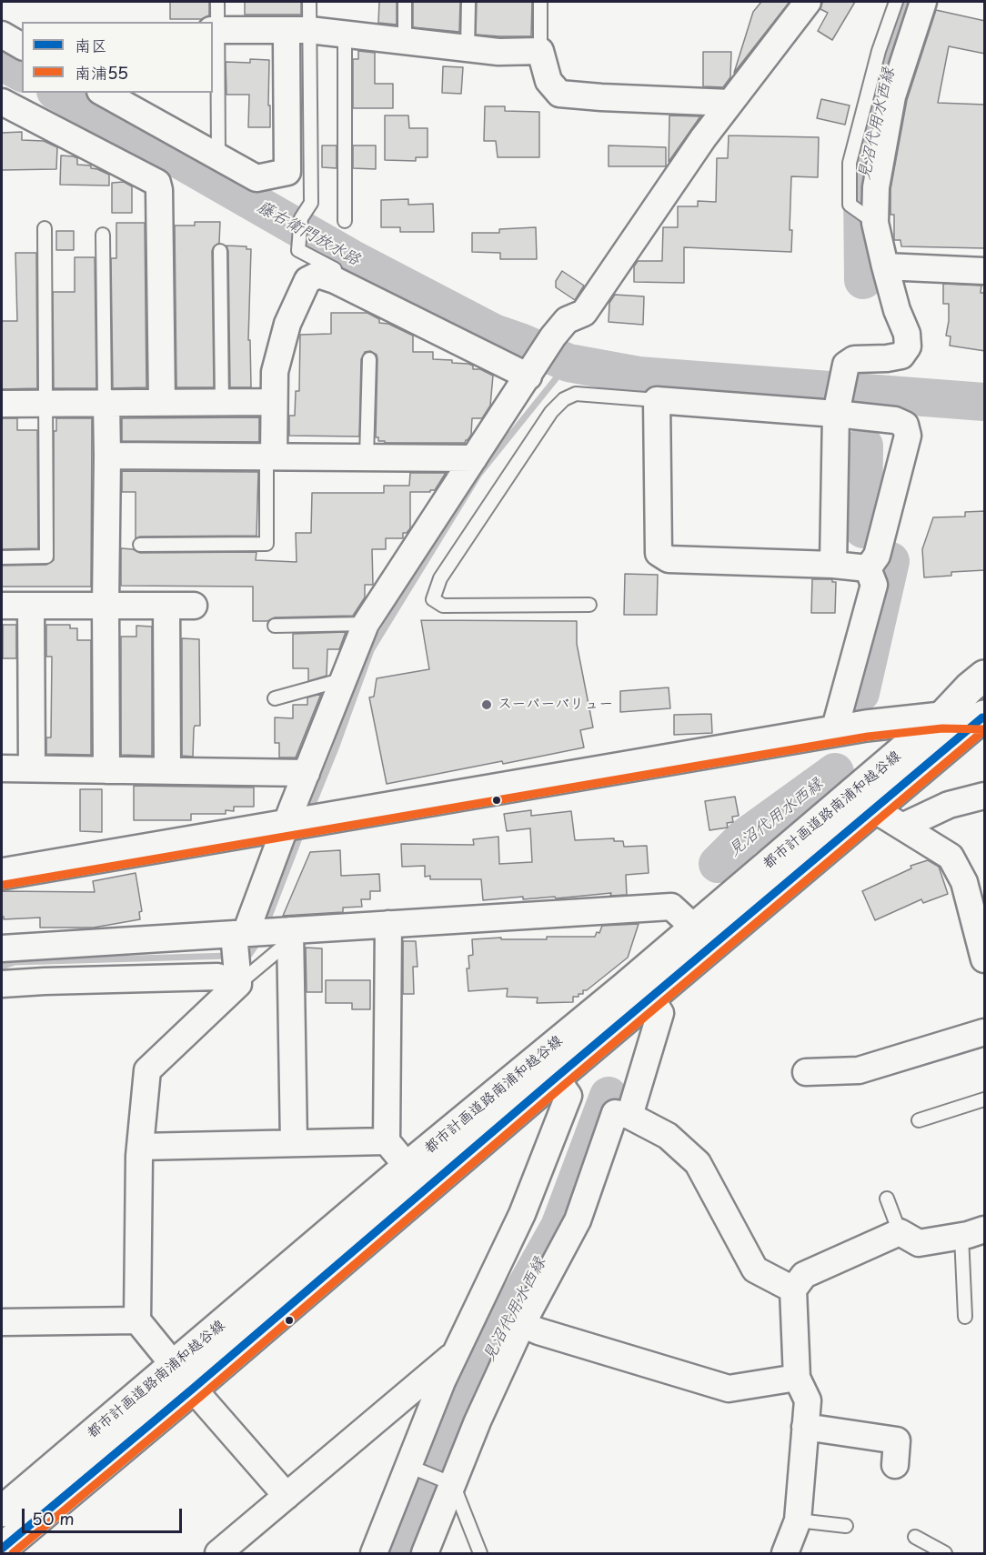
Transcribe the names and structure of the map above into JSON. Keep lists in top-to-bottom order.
{
  "streets": {
    "street": ["都市計画道路南浦和越谷線"]
  },
  "water": ["見沼代用水西縁", "藤右衛門放水路"],
  "places": ["スーパーバリュー"],
  "lines": ["transit line 南区", "transit line 南浦55"],
  "legend": ["南区", "南浦55"],
  "scale_bar": "50 m"
}
